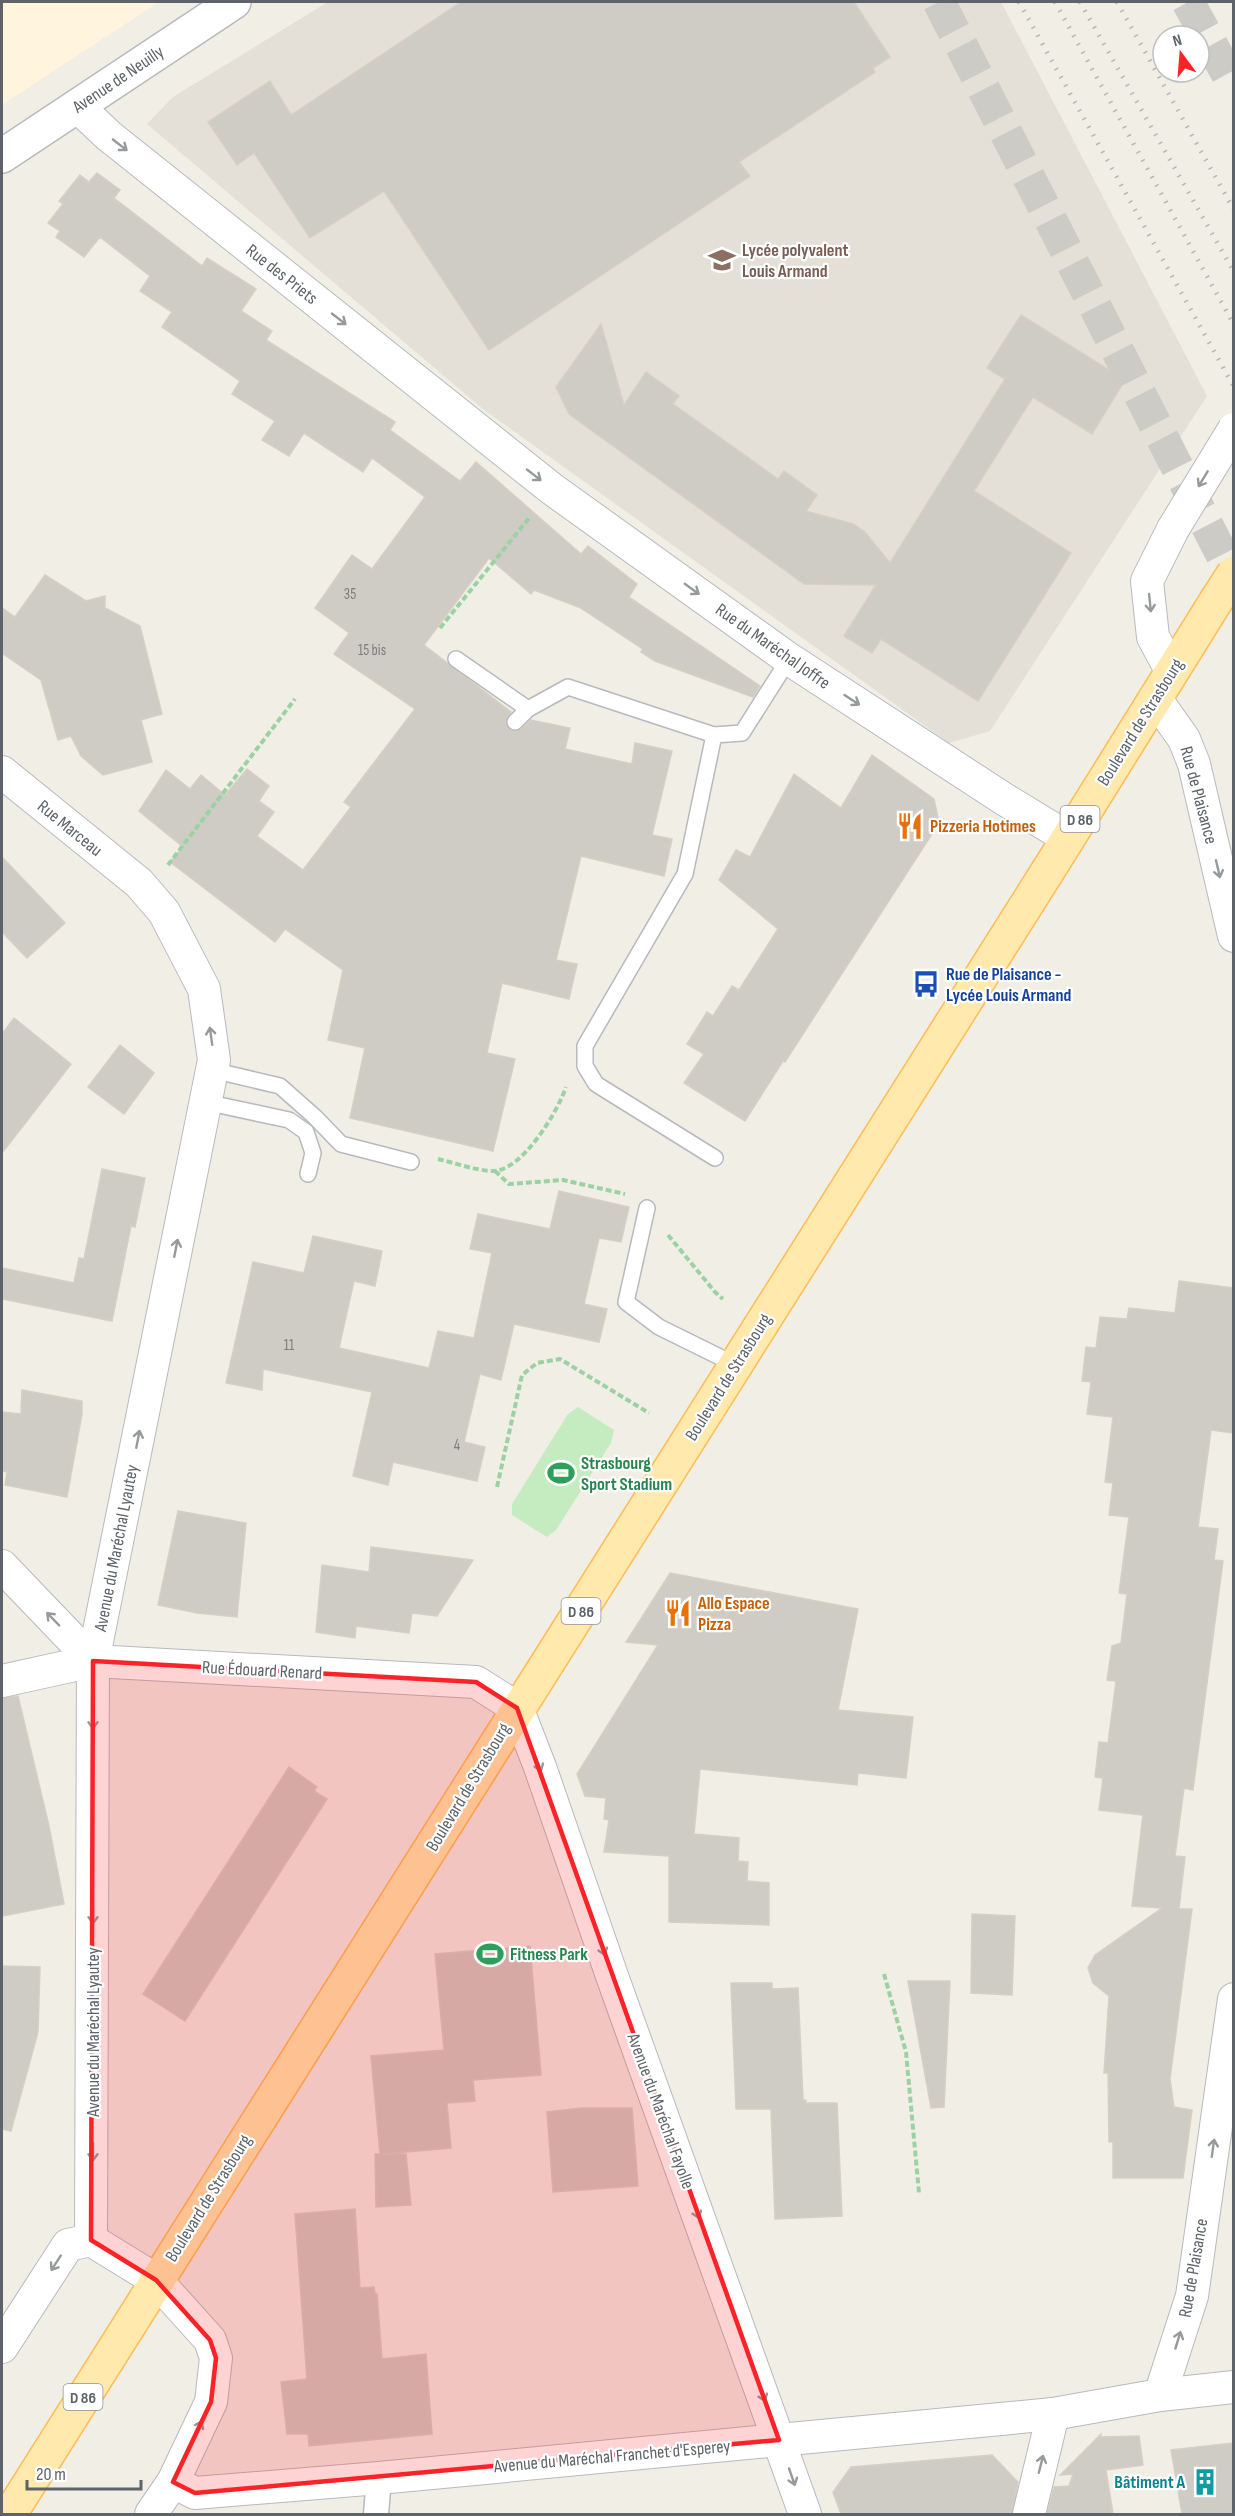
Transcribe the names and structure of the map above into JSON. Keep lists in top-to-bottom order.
{
  "streets": {
    "main road": ["Boulevard de Strasbourg", "D 86"],
    "street": [
      "Avenue de Neuilly",
      "Rue des Priets",
      "Rue du Maréchal Joffre",
      "Rue de Plaisance",
      "Rue Marceau",
      "Avenue du Maréchal Lyautey",
      "Rue Édouard Renard",
      "Avenue du Maréchal Fayolle",
      "Avenue du Maréchal Franchet d'Esperey"
    ]
  },
  "crossings": [
    ["Avenue de Neuilly", "Rue des Priets"],
    ["Rue des Priets", "Rue du Maréchal Joffre"],
    ["Rue du Maréchal Joffre", "Boulevard de Strasbourg"],
    ["Boulevard de Strasbourg", "Rue de Plaisance"],
    ["Boulevard de Strasbourg", "Rue Édouard Renard"],
    ["Boulevard de Strasbourg", "Avenue du Maréchal Fayolle"],
    ["Rue Marceau", "Avenue du Maréchal Lyautey"],
    ["Avenue du Maréchal Lyautey", "Rue Édouard Renard"],
    ["Rue Édouard Renard", "Avenue du Maréchal Fayolle"],
    ["Avenue du Maréchal Fayolle", "Avenue du Maréchal Franchet d'Esperey"]
  ],
  "one_way": ["Rue des Priets", "Rue du Maréchal Joffre", "Avenue du Maréchal Fayolle"],
  "places": {
    "school or university": ["Lycée polyvalent Louis Armand"],
    "restaurant": ["Pizzeria Hotimes", "Allo Espace Pizza"],
    "bus stop": ["Rue de Plaisance - Lycée Louis Armand"],
    "sports": ["Strasbourg Sport Stadium", "Fitness Park"],
    "building": ["Bâtiment A"]
  },
  "house_numbers": [
    "35",
    "15 bis",
    "11",
    "4"
  ],
  "scale_bar": "20 m",
  "north": "top"
}
